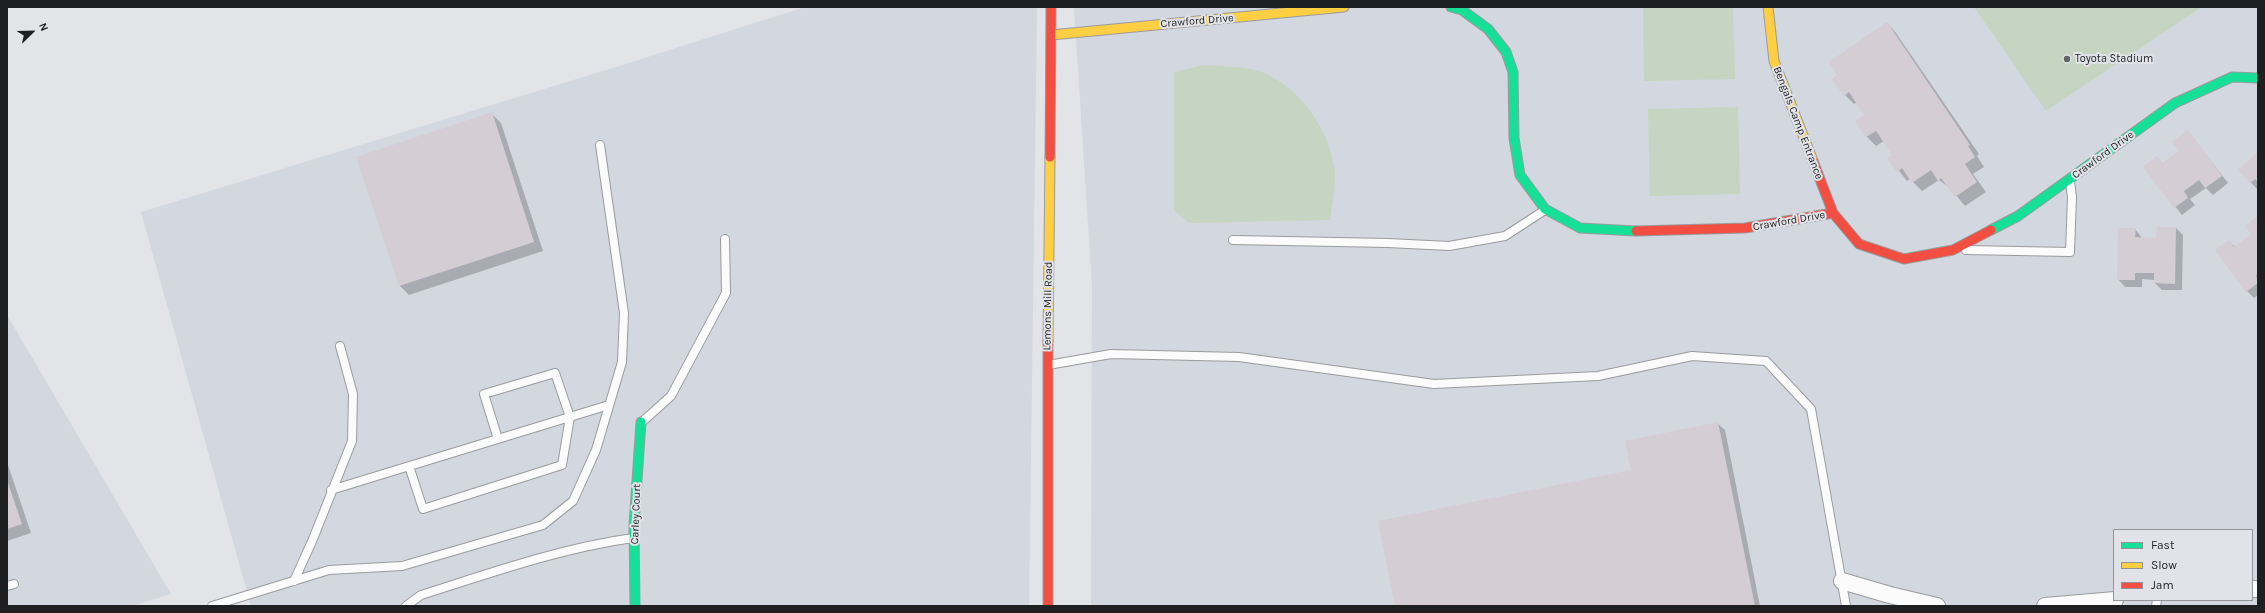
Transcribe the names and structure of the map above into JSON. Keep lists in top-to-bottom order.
{
  "streets": {
    "street": [
      "Crawford Drive",
      "Bengals Camp Entrance",
      "Lemons Mill Road",
      "Carley Court"
    ]
  },
  "crossings": [
    ["Crawford Drive", "Bengals Camp Entrance"],
    ["Crawford Drive", "Lemons Mill Road"]
  ],
  "places": ["Toyota Stadium"],
  "legend": ["Fast", "Slow", "Jam"],
  "north": "top right"
}
